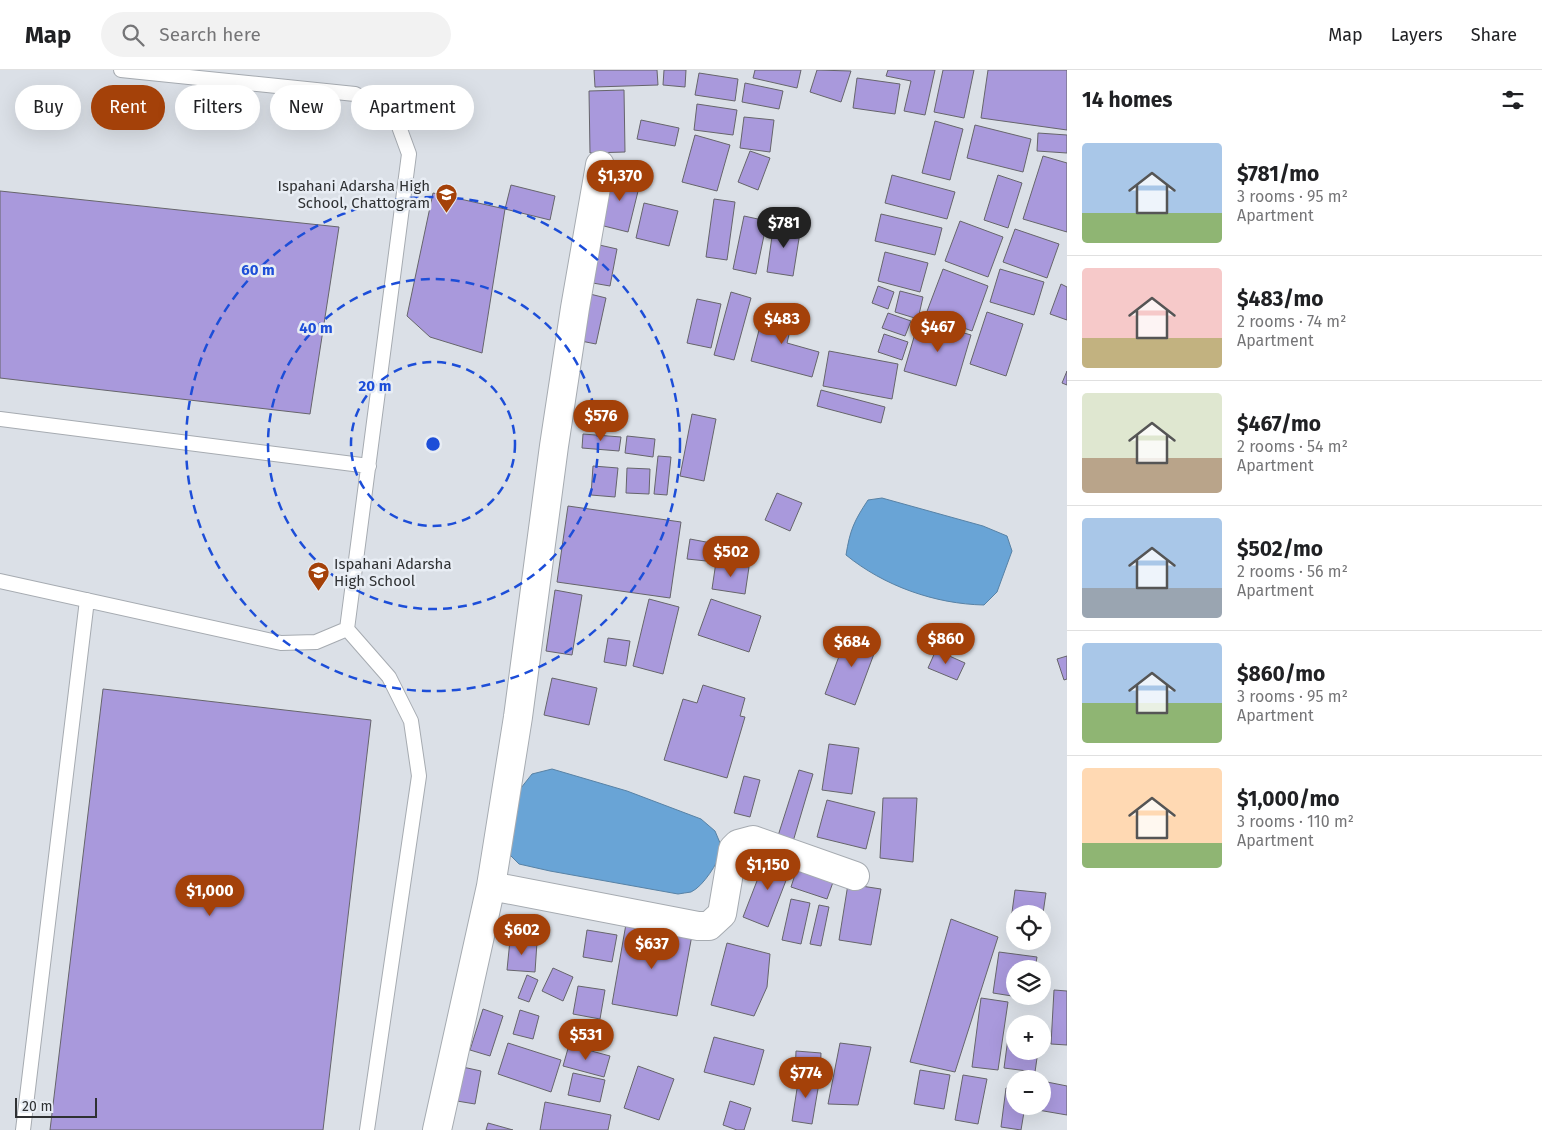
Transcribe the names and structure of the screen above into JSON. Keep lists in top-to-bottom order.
{
  "places": {
    "school or university": ["Ispahani Adarsha High School, Chattogram", "Ispahani Adarsha High School"]
  },
  "scale_bar": "20 m",
  "page": {
    "header": "Map",
    "search": "Search here",
    "nav": ["Map", "Layers", "Share"],
    "heading": "14 homes",
    "chip": [
      "Buy",
      "Rent",
      "Filters",
      "New",
      "Apartment"
    ],
    "list": [
      {
        "name": "$781/mo",
        "note": "3 rooms · 95 m² · Apartment"
      },
      {
        "name": "$483/mo",
        "note": "2 rooms · 74 m² · Apartment"
      },
      {
        "name": "$467/mo",
        "note": "2 rooms · 54 m² · Apartment"
      },
      {
        "name": "$502/mo",
        "note": "2 rooms · 56 m² · Apartment"
      },
      {
        "name": "$860/mo",
        "note": "3 rooms · 95 m² · Apartment"
      },
      {
        "name": "$1,000/mo",
        "note": "3 rooms · 110 m² · Apartment"
      }
    ],
    "price": [
      "$1,370",
      "$781",
      "$483",
      "$467",
      "$576",
      "$502",
      "$860",
      "$684",
      "$1,150",
      "$1,000",
      "$602",
      "$637",
      "$531",
      "$774"
    ],
    "map_buttons": ["+", "−"],
    "scale": "20 m"
  },
  "rings": ["60 m", "40 m", "20 m"]
}
